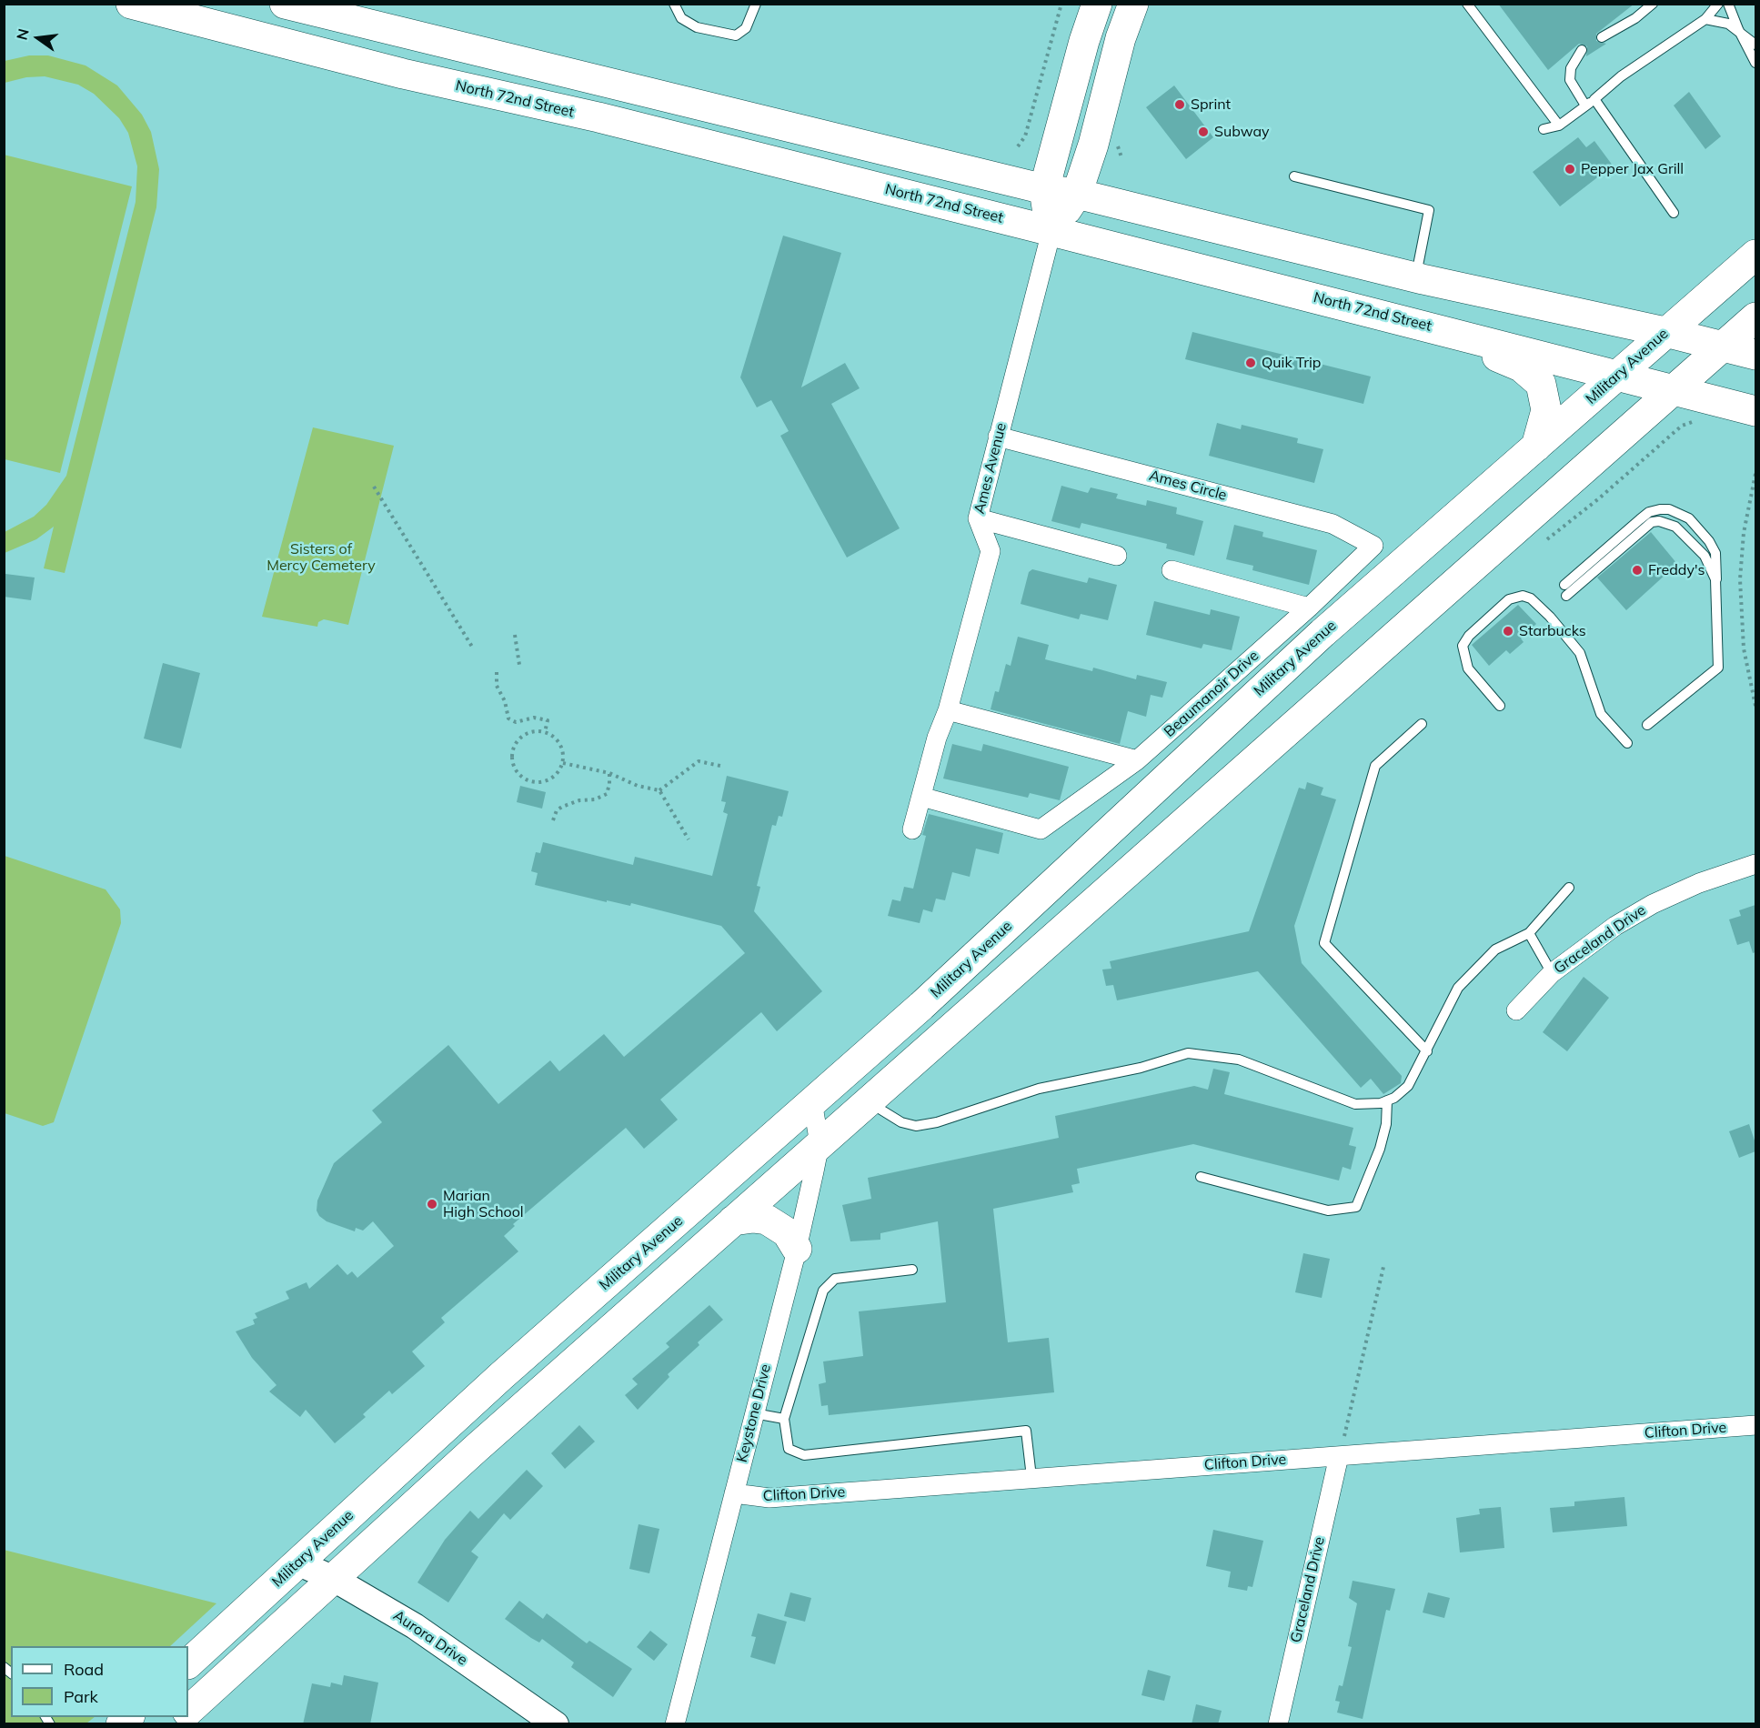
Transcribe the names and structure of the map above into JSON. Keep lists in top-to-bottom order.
{
  "streets": {
    "main road": ["North 72nd Street", "Military Avenue", "Ames Avenue"],
    "street": [
      "Ames Circle",
      "Beaumanoir Drive",
      "Graceland Drive",
      "Keystone Drive",
      "Clifton Drive",
      "Aurora Drive"
    ]
  },
  "crossings": [
    ["North 72nd Street", "Military Avenue"],
    ["North 72nd Street", "Ames Avenue"],
    ["Military Avenue", "Keystone Drive"],
    ["Military Avenue", "Aurora Drive"],
    ["Ames Avenue", "Ames Circle"],
    ["Ames Avenue", "Beaumanoir Drive"],
    ["Ames Circle", "Beaumanoir Drive"],
    ["Graceland Drive", "Clifton Drive"],
    ["Keystone Drive", "Clifton Drive"]
  ],
  "parks": ["Sisters of Mercy Cemetery"],
  "places": [
    "Sprint",
    "Subway",
    "Pepper Jax Grill",
    "Quik Trip",
    "Freddy's",
    "Starbucks",
    "Marian High School"
  ],
  "legend": ["Road", "Park"],
  "north": "left"
}
